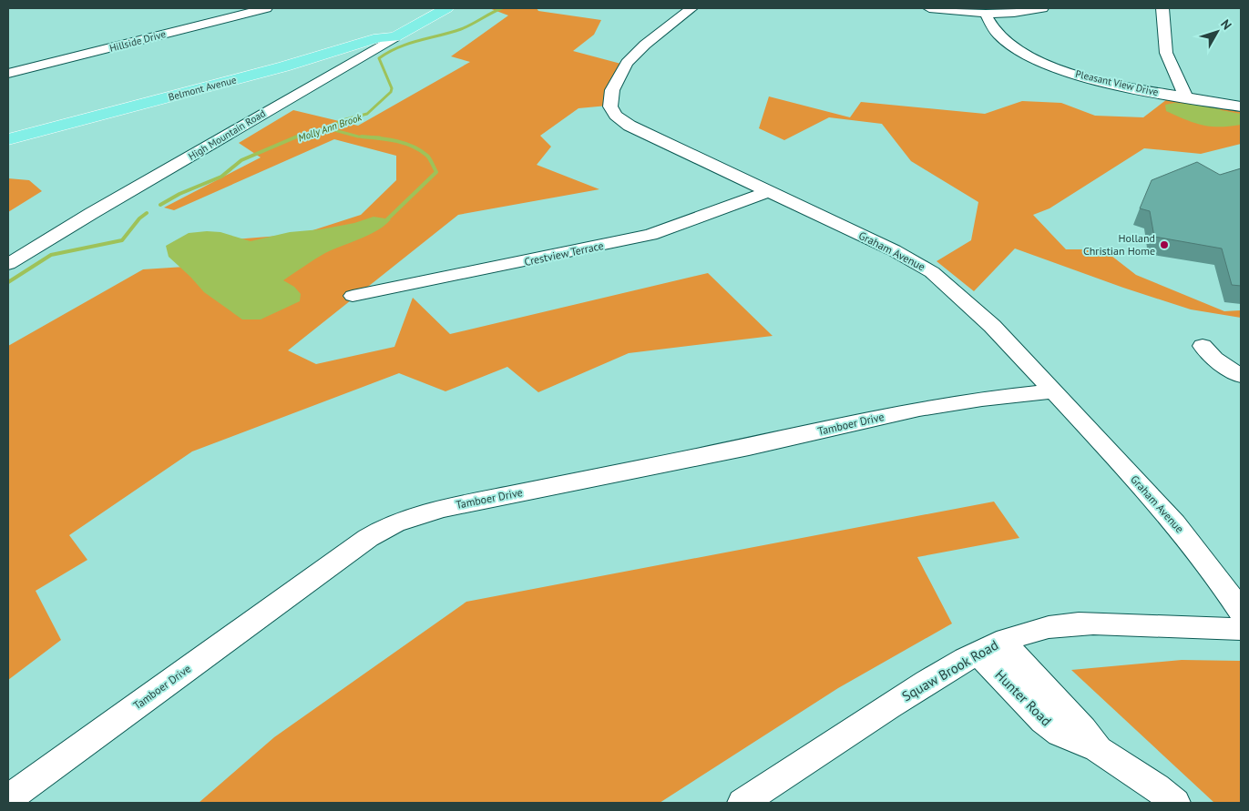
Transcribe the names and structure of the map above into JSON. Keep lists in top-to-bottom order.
{
  "streets": {
    "main road": ["Belmont Avenue", "High Mountain Road"],
    "street": [
      "Hillside Drive",
      "Pleasant View Drive",
      "Graham Avenue",
      "Crestview Terrace",
      "Tamboer Drive",
      "Squaw Brook Road",
      "Hunter Road"
    ]
  },
  "crossings": [
    ["Belmont Avenue", "High Mountain Road"],
    ["Graham Avenue", "Crestview Terrace"],
    ["Graham Avenue", "Tamboer Drive"],
    ["Squaw Brook Road", "Hunter Road"]
  ],
  "water": ["Molly Ann Brook"],
  "places": ["Holland Christian Home"],
  "north": "top right"
}
